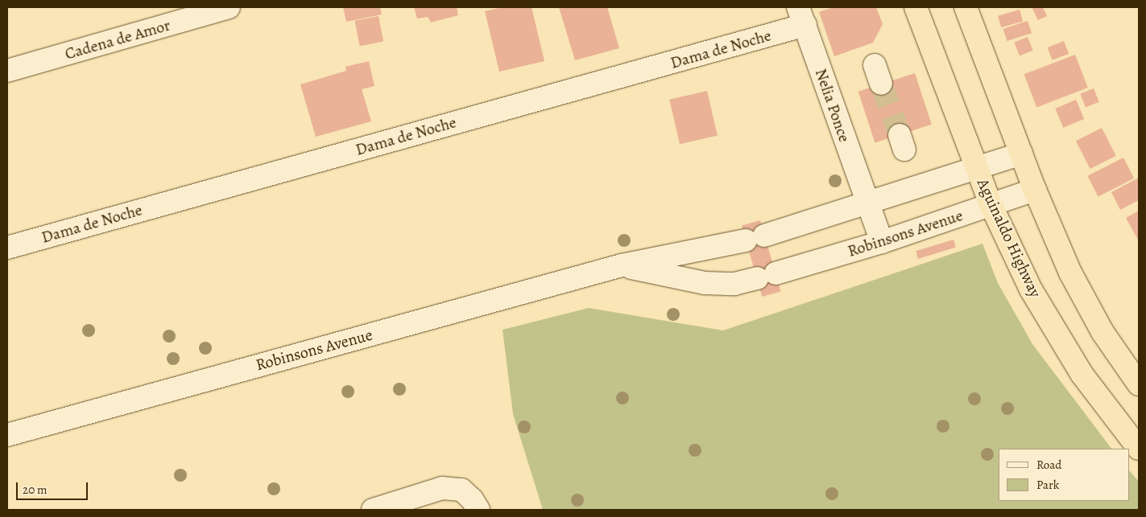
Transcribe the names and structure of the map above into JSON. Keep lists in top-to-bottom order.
{
  "streets": {
    "highway": ["Aguinaldo Highway"],
    "street": [
      "Cadena de Amor",
      "Dama de Noche",
      "Nelia Ponce",
      "Robinsons Avenue"
    ]
  },
  "crossings": [
    ["Dama de Noche", "Nelia Ponce"],
    ["Nelia Ponce", "Robinsons Avenue"],
    ["Robinsons Avenue", "Aguinaldo Highway"]
  ],
  "legend": ["Road", "Park"],
  "scale_bar": "20 m"
}
